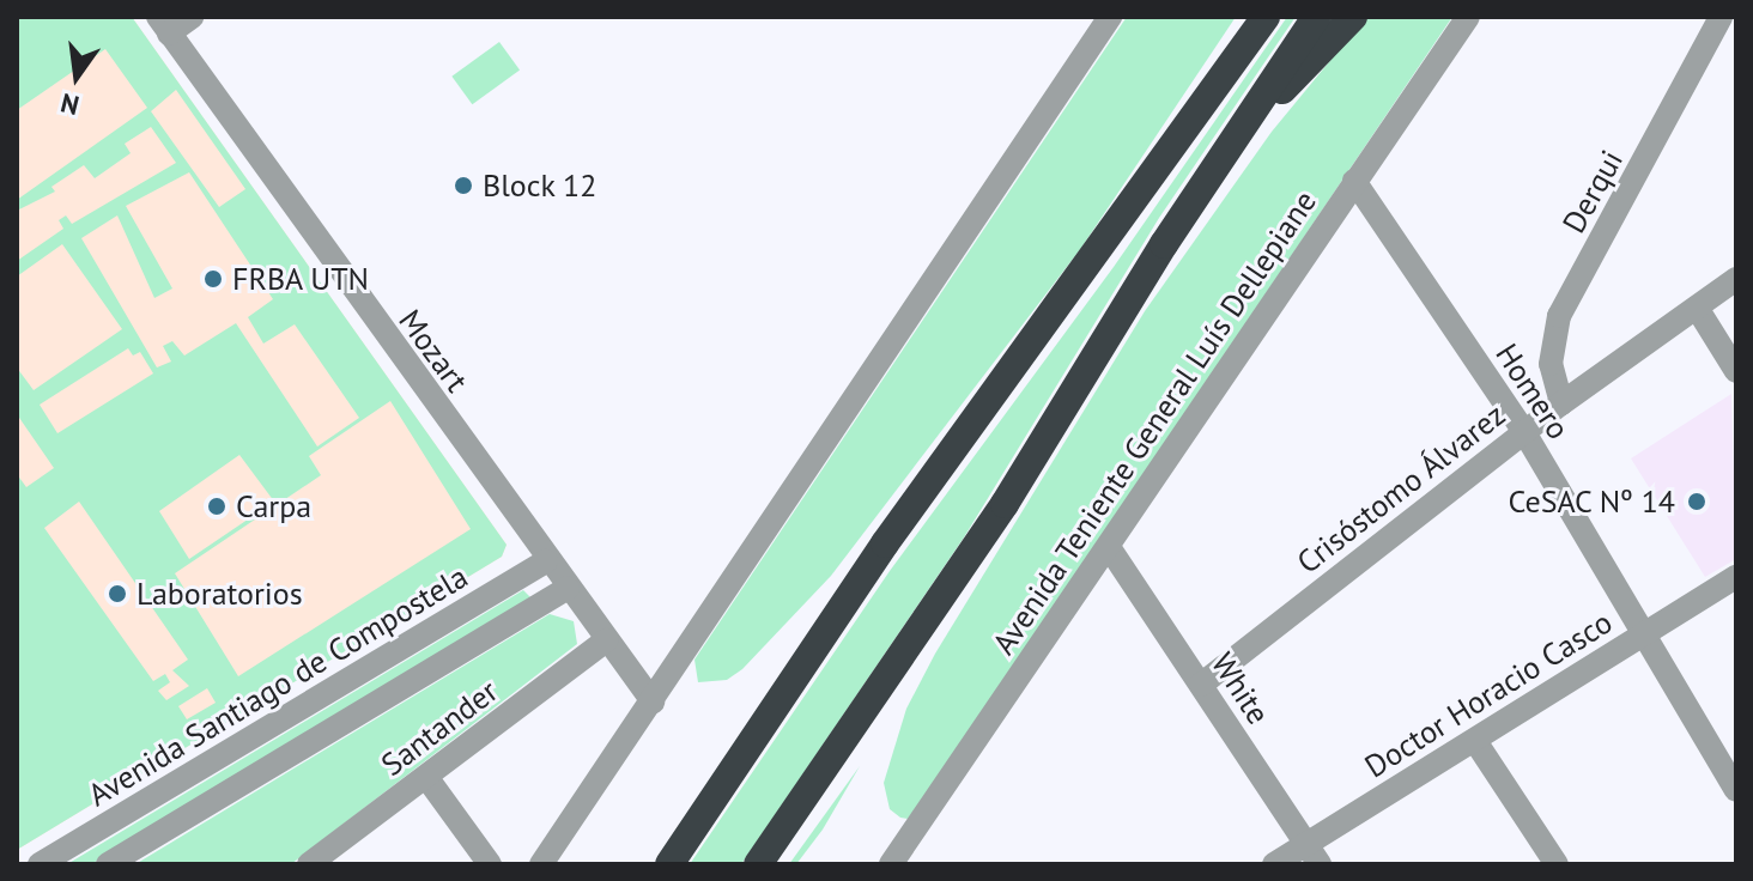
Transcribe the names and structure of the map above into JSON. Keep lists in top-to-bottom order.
{
  "streets": {
    "street": [
      "Derqui",
      "Mozart",
      "Homero",
      "Avenida Teniente General Luís Dellepiane",
      "Crisóstomo Álvarez",
      "Avenida Santiago de Compostela",
      "White",
      "Doctor Horacio Casco",
      "Santander"
    ]
  },
  "crossings": [
    ["Derqui", "Crisóstomo Álvarez"],
    ["Mozart", "Avenida Santiago de Compostela"],
    ["Mozart", "Santander"],
    ["Homero", "Avenida Teniente General Luís Dellepiane"],
    ["Homero", "Crisóstomo Álvarez"],
    ["Homero", "Doctor Horacio Casco"],
    ["Avenida Teniente General Luís Dellepiane", "White"],
    ["Crisóstomo Álvarez", "White"],
    ["White", "Doctor Horacio Casco"]
  ],
  "places": [
    "Block 12",
    "FRBA UTN",
    "CeSAC Nº 14",
    "Carpa",
    "Laboratorios"
  ],
  "north": "bottom"
}
